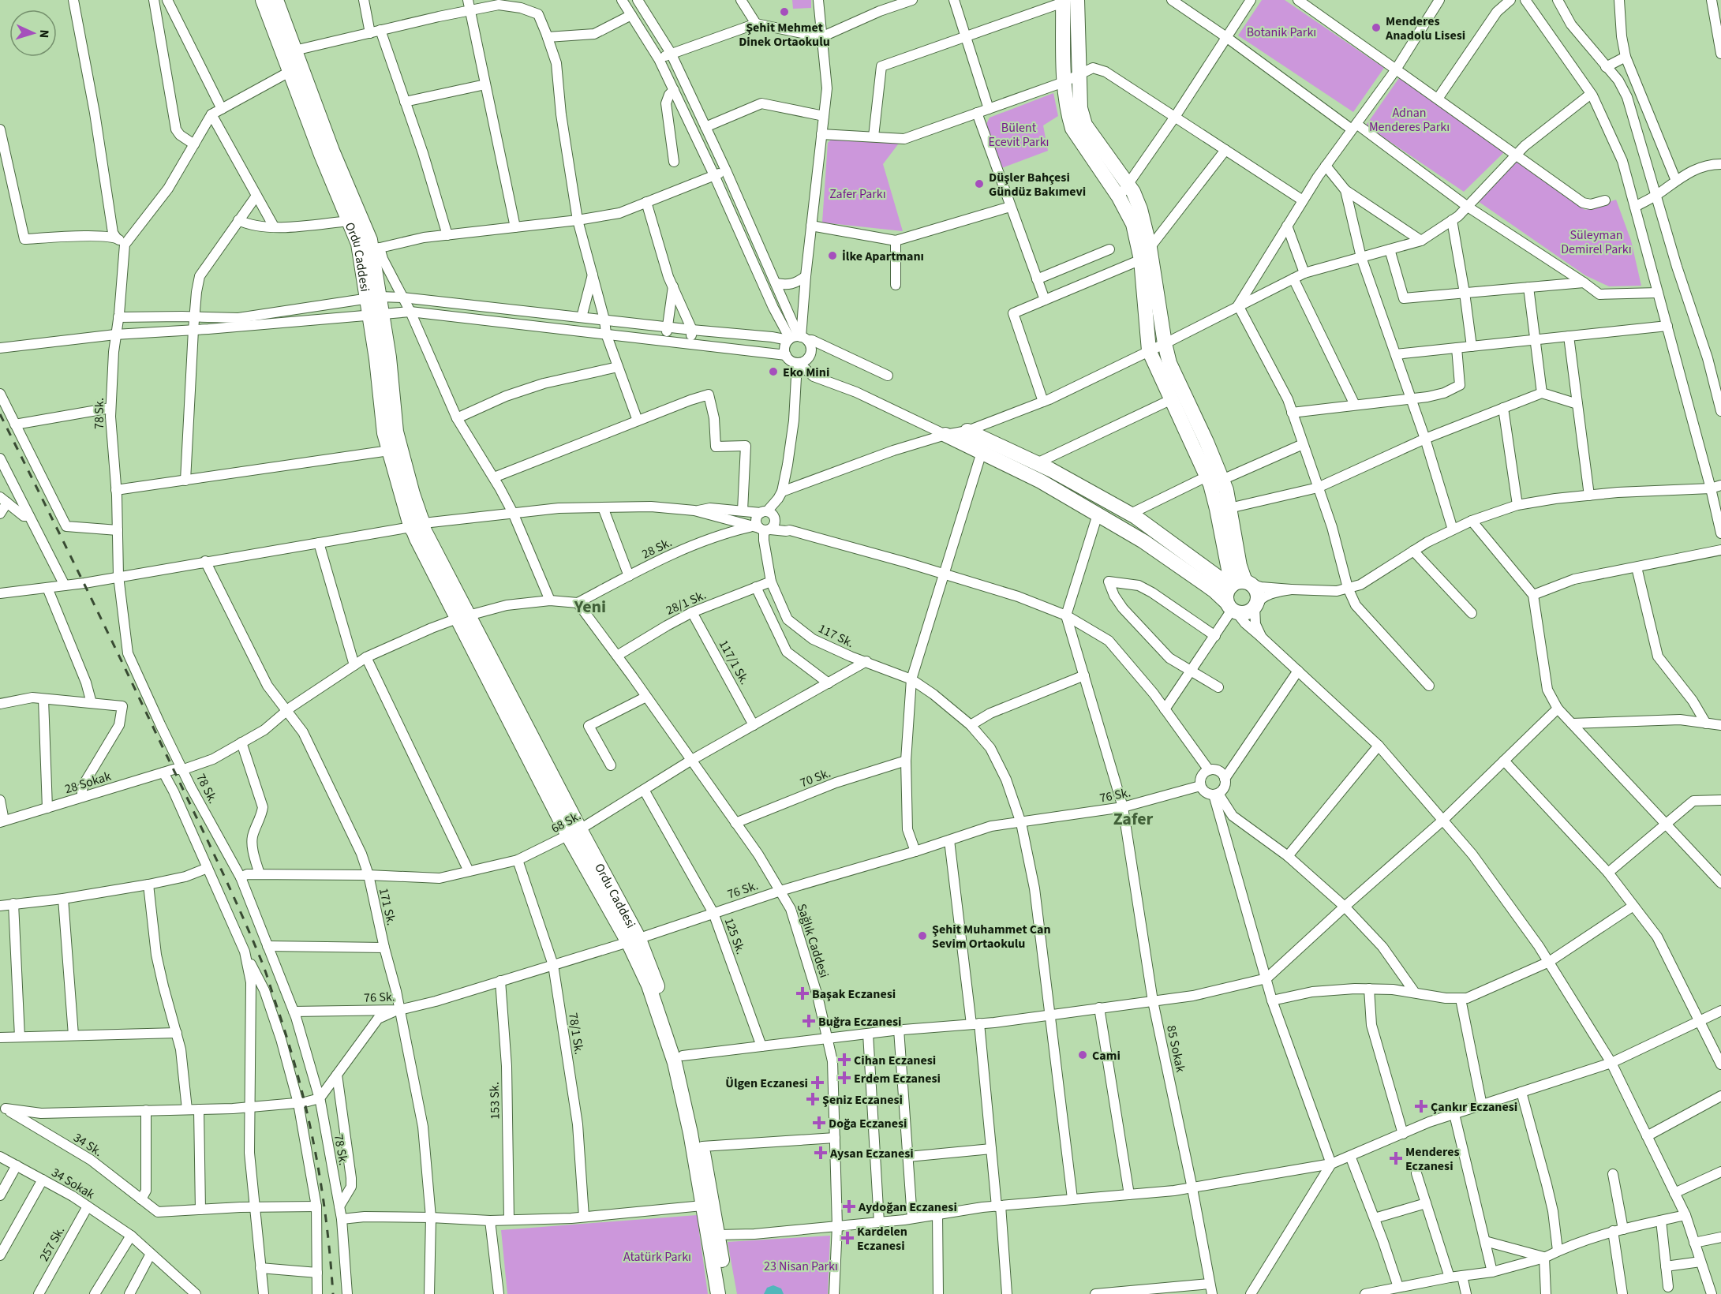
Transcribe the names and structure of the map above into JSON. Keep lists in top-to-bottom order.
{
  "streets": {
    "main road": ["Ordu Caddesi"],
    "street": [
      "78 Sk.",
      "28 Sk.",
      "28/1 Sk.",
      "117 Sk.",
      "117/1 Sk.",
      "70 Sk.",
      "28 Sokak",
      "76 Sk.",
      "68 Sk.",
      "171 Sk.",
      "125 Sk.",
      "Sağlık Caddesi",
      "78/1 Sk.",
      "85 Sokak",
      "153 Sk.",
      "34 Sk.",
      "34 Sokak",
      "257 Sk."
    ]
  },
  "crossings": [
    ["Ordu Caddesi", "28 Sokak"],
    ["Ordu Caddesi", "76 Sk."],
    ["Ordu Caddesi", "68 Sk."],
    ["78 Sk.", "28 Sokak"],
    ["78 Sk.", "76 Sk."],
    ["78 Sk.", "68 Sk."],
    ["28 Sk.", "117 Sk."],
    ["28 Sk.", "28 Sokak"],
    ["28 Sk.", "Sağlık Caddesi"],
    ["28/1 Sk.", "117 Sk."],
    ["28/1 Sk.", "117/1 Sk."],
    ["28/1 Sk.", "Sağlık Caddesi"],
    ["117 Sk.", "76 Sk."],
    ["117 Sk.", "68 Sk."],
    ["117/1 Sk.", "68 Sk."],
    ["70 Sk.", "Sağlık Caddesi"],
    ["28 Sokak", "171 Sk."],
    ["28 Sokak", "Sağlık Caddesi"],
    ["76 Sk.", "171 Sk."],
    ["76 Sk.", "125 Sk."],
    ["76 Sk.", "Sağlık Caddesi"],
    ["76 Sk.", "78/1 Sk."],
    ["76 Sk.", "85 Sokak"],
    ["76 Sk.", "153 Sk."],
    ["68 Sk.", "171 Sk."],
    ["68 Sk.", "125 Sk."],
    ["68 Sk.", "Sağlık Caddesi"],
    ["68 Sk.", "78/1 Sk."],
    ["34 Sokak", "257 Sk."]
  ],
  "districts": ["Yeni", "Zafer"],
  "parks": [
    "Botanik Parkı",
    "Adnan Menderes Parkı",
    "Bülent Ecevit Parkı",
    "Zafer Parkı",
    "Süleyman Demirel Parkı",
    "Atatürk Parkı",
    "23 Nisan Parkı"
  ],
  "places": {
    "other": [
      "Şehit Mehmet Dinek Ortaokulu",
      "Menderes Anadolu Lisesi",
      "Düşler Bahçesi Gündüz Bakımevi",
      "İlke Apartmanı",
      "Eko Mini",
      "Şehit Muhammet Can Sevim Ortaokulu",
      "Cami"
    ],
    "health": [
      "Başak Eczanesi",
      "Buğra Eczanesi",
      "Cihan Eczanesi",
      "Erdem Eczanesi",
      "Ülgen Eczanesi",
      "Şeniz Eczanesi",
      "Çankır Eczanesi",
      "Doğa Eczanesi",
      "Aysan Eczanesi",
      "Menderes Eczanesi",
      "Aydoğan Eczanesi",
      "Kardelen Eczanesi"
    ]
  },
  "north": "right"
}
